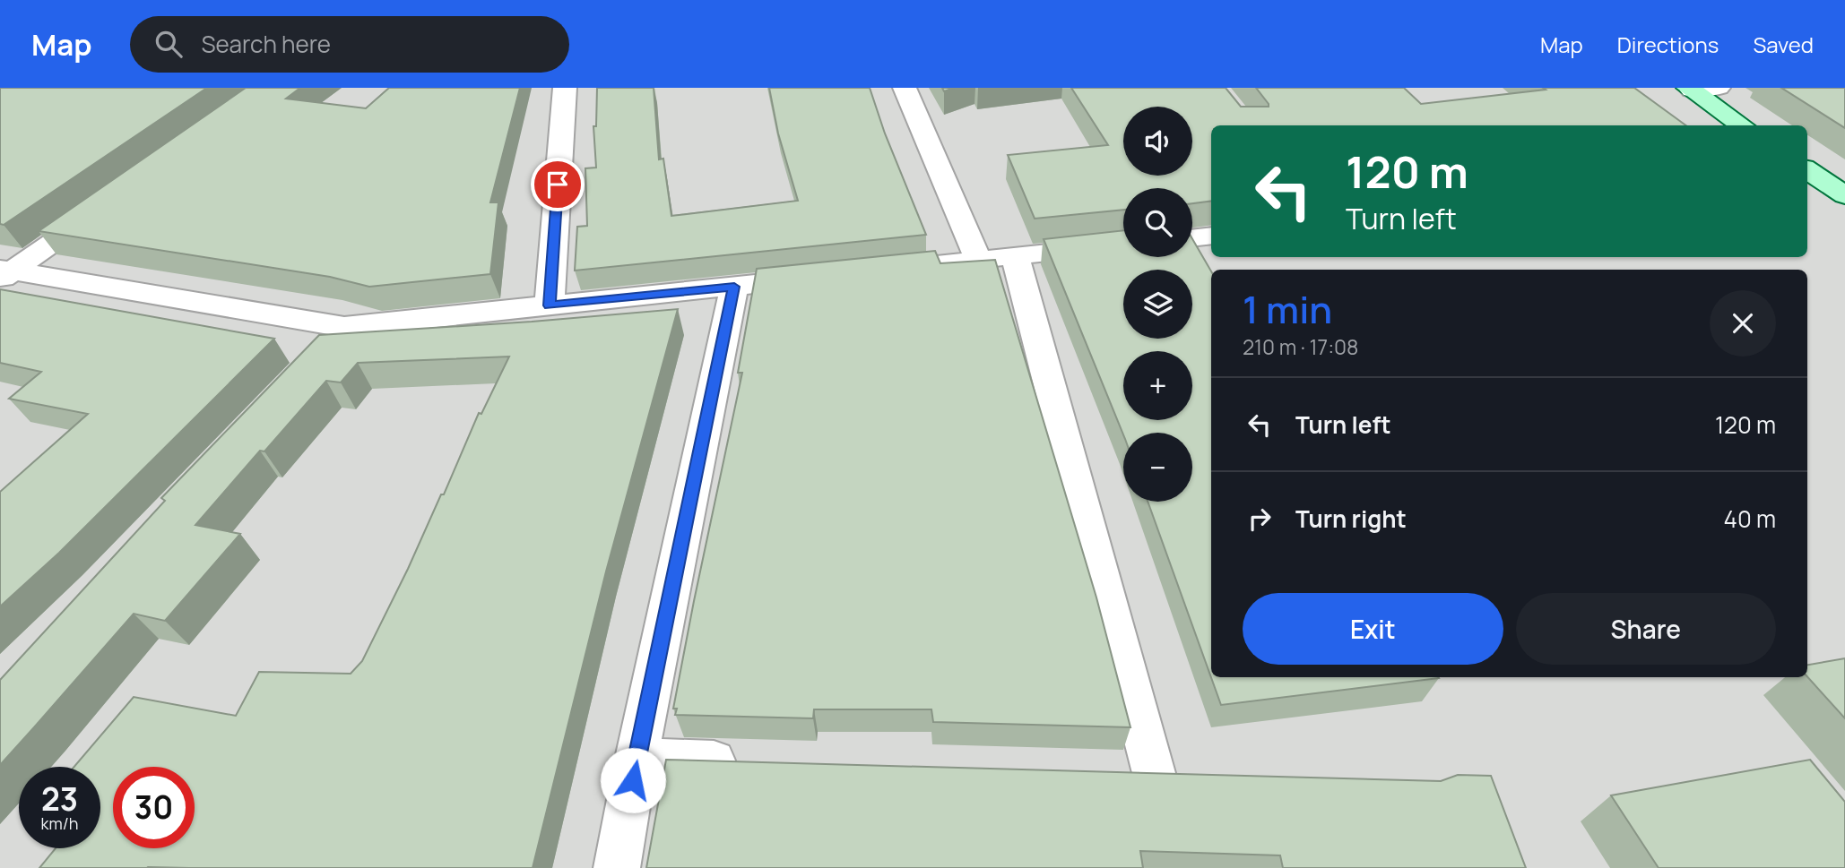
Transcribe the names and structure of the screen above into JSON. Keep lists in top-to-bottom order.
{
  "page": {
    "header": "Map",
    "search": "Search here",
    "nav": ["Map", "Directions", "Saved"],
    "map_buttons": ["+", "−"],
    "turn": ["120 m", "Turn left"],
    "heading": ["1 min", "210 m · 17:08"],
    "list": [
      {
        "name": "Turn left",
        "value": "120 m"
      },
      {
        "name": "Turn right",
        "value": "40 m"
      }
    ],
    "buttons": ["Exit", "Share"],
    "speed": "23 km/h",
    "limit": "30"
  }
}
